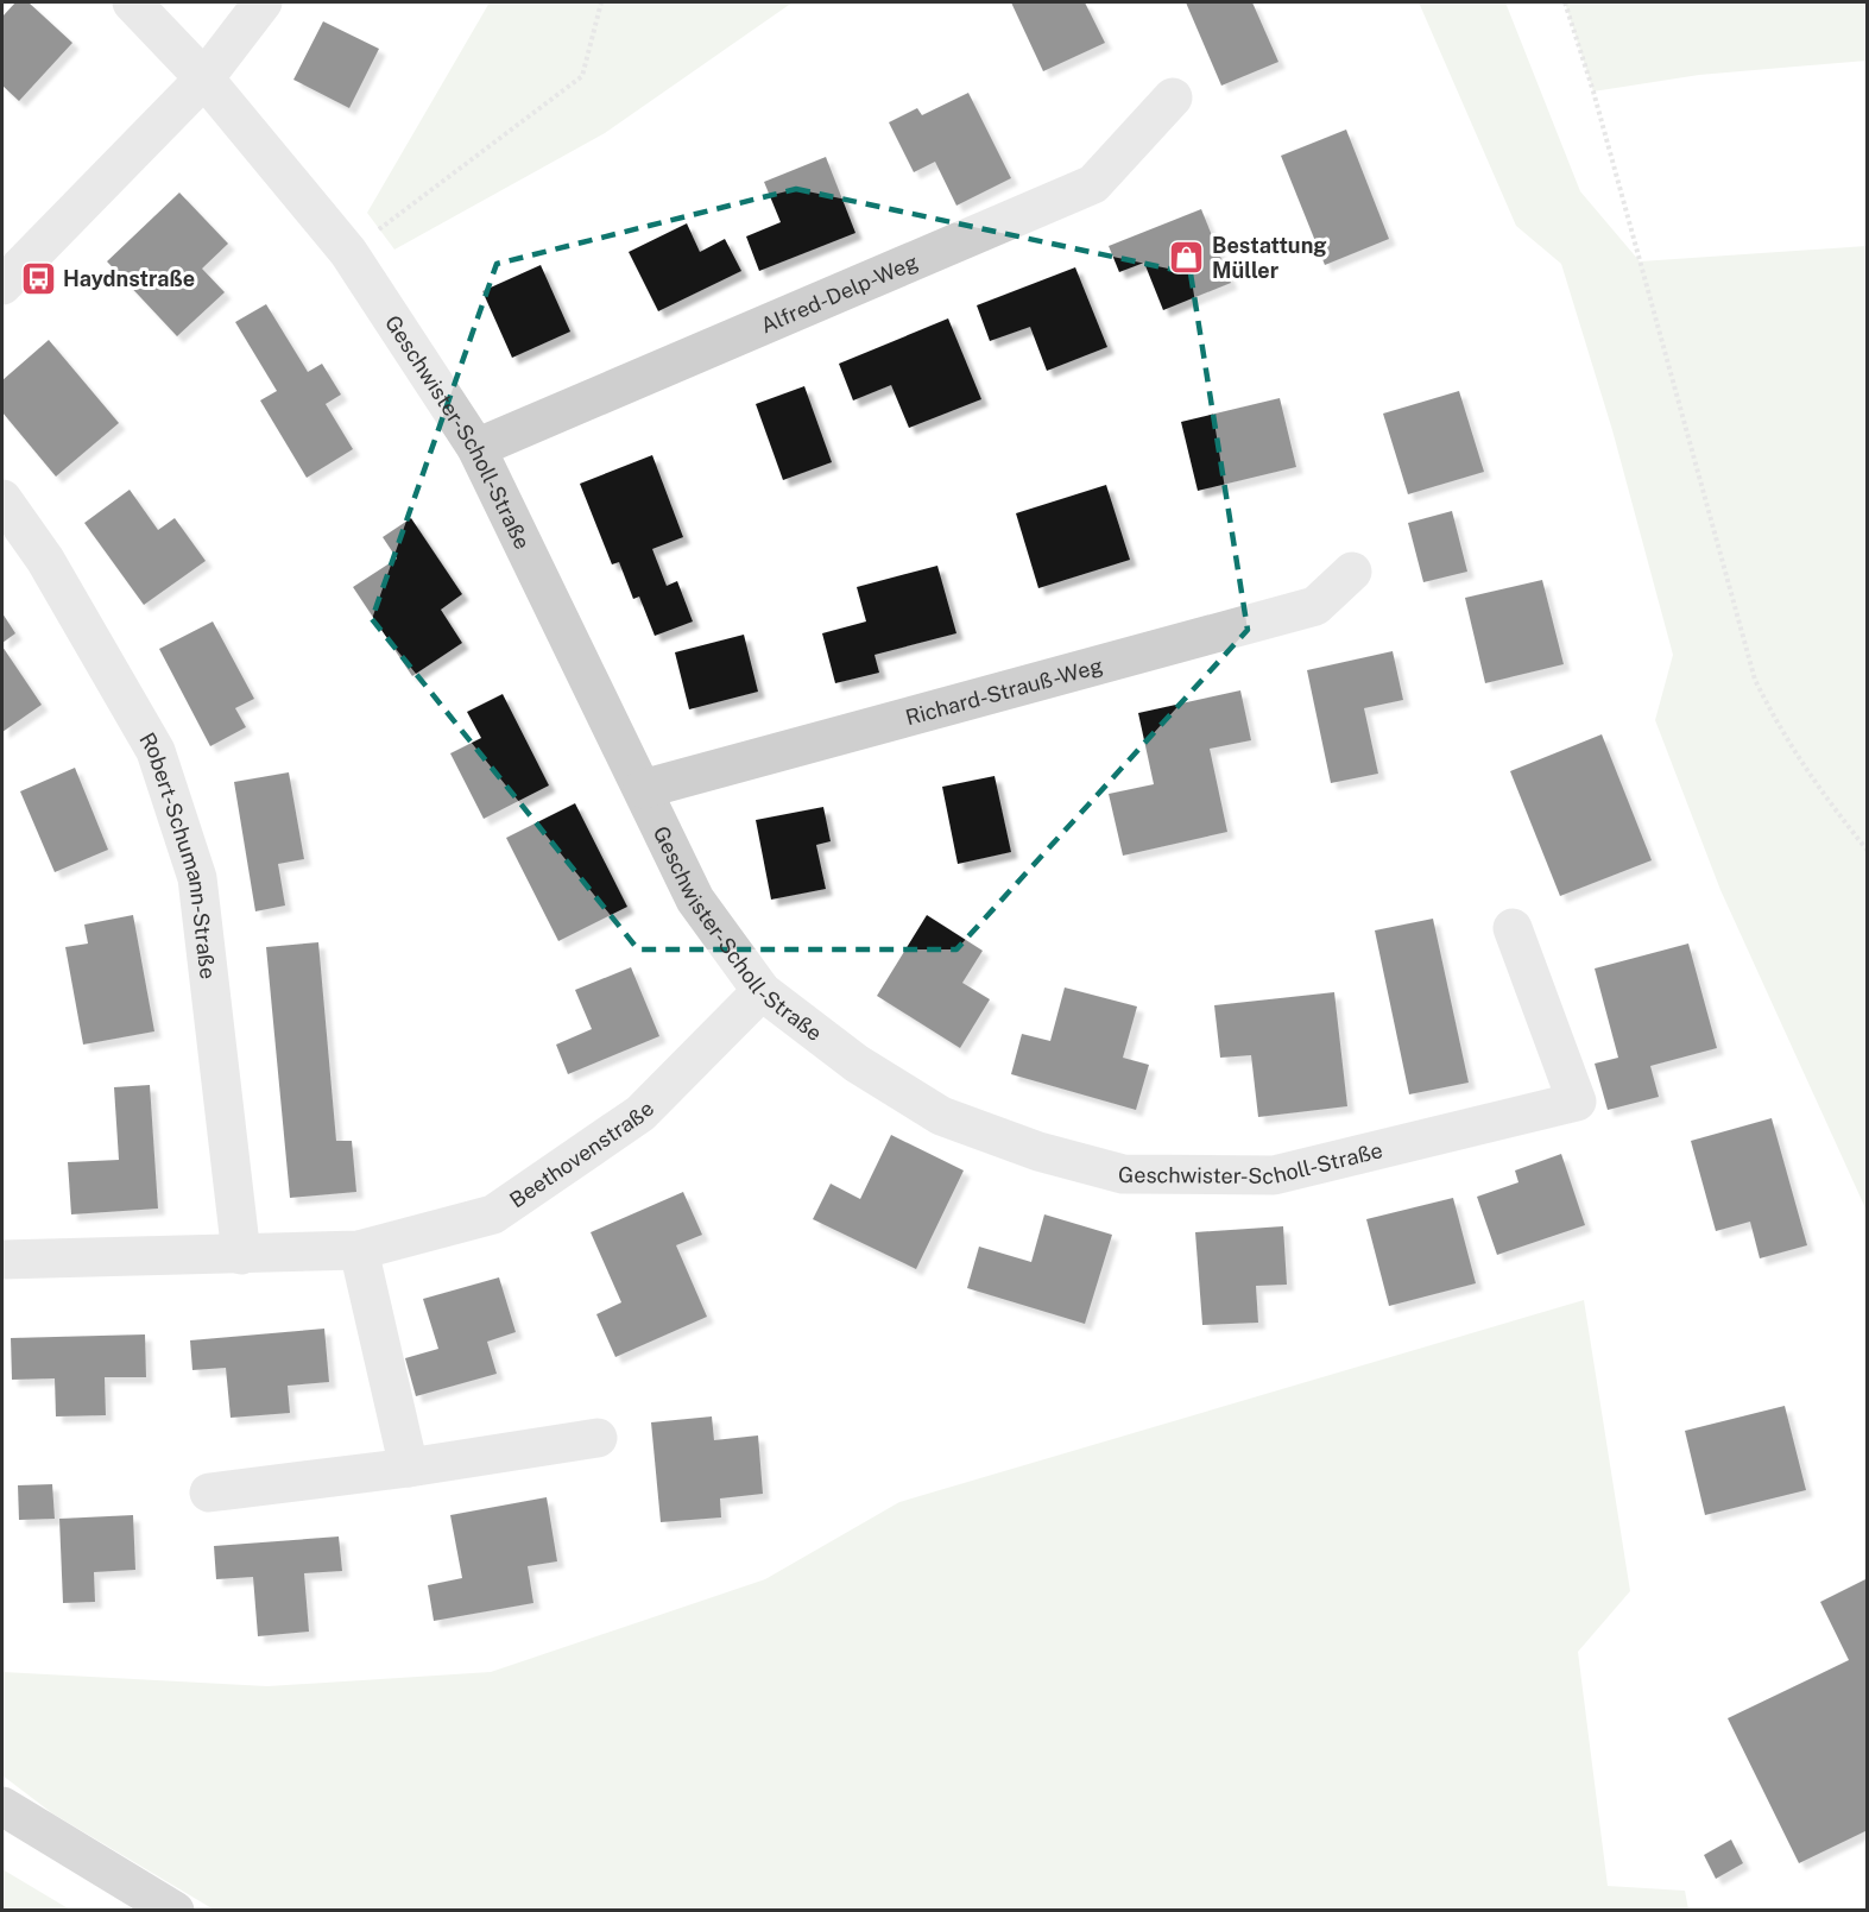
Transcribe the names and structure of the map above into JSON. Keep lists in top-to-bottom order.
{
  "streets": {
    "street": [
      "Alfred-Delp-Weg",
      "Geschwister-Scholl-Straße",
      "Richard-Strauß-Weg",
      "Robert-Schumann-Straße",
      "Beethovenstraße"
    ]
  },
  "crossings": [
    ["Alfred-Delp-Weg", "Geschwister-Scholl-Straße"],
    ["Geschwister-Scholl-Straße", "Richard-Strauß-Weg"],
    ["Geschwister-Scholl-Straße", "Beethovenstraße"],
    ["Robert-Schumann-Straße", "Beethovenstraße"]
  ],
  "places": {
    "shop": ["Bestattung Müller"],
    "bus stop": ["Haydnstraße"]
  }
}
